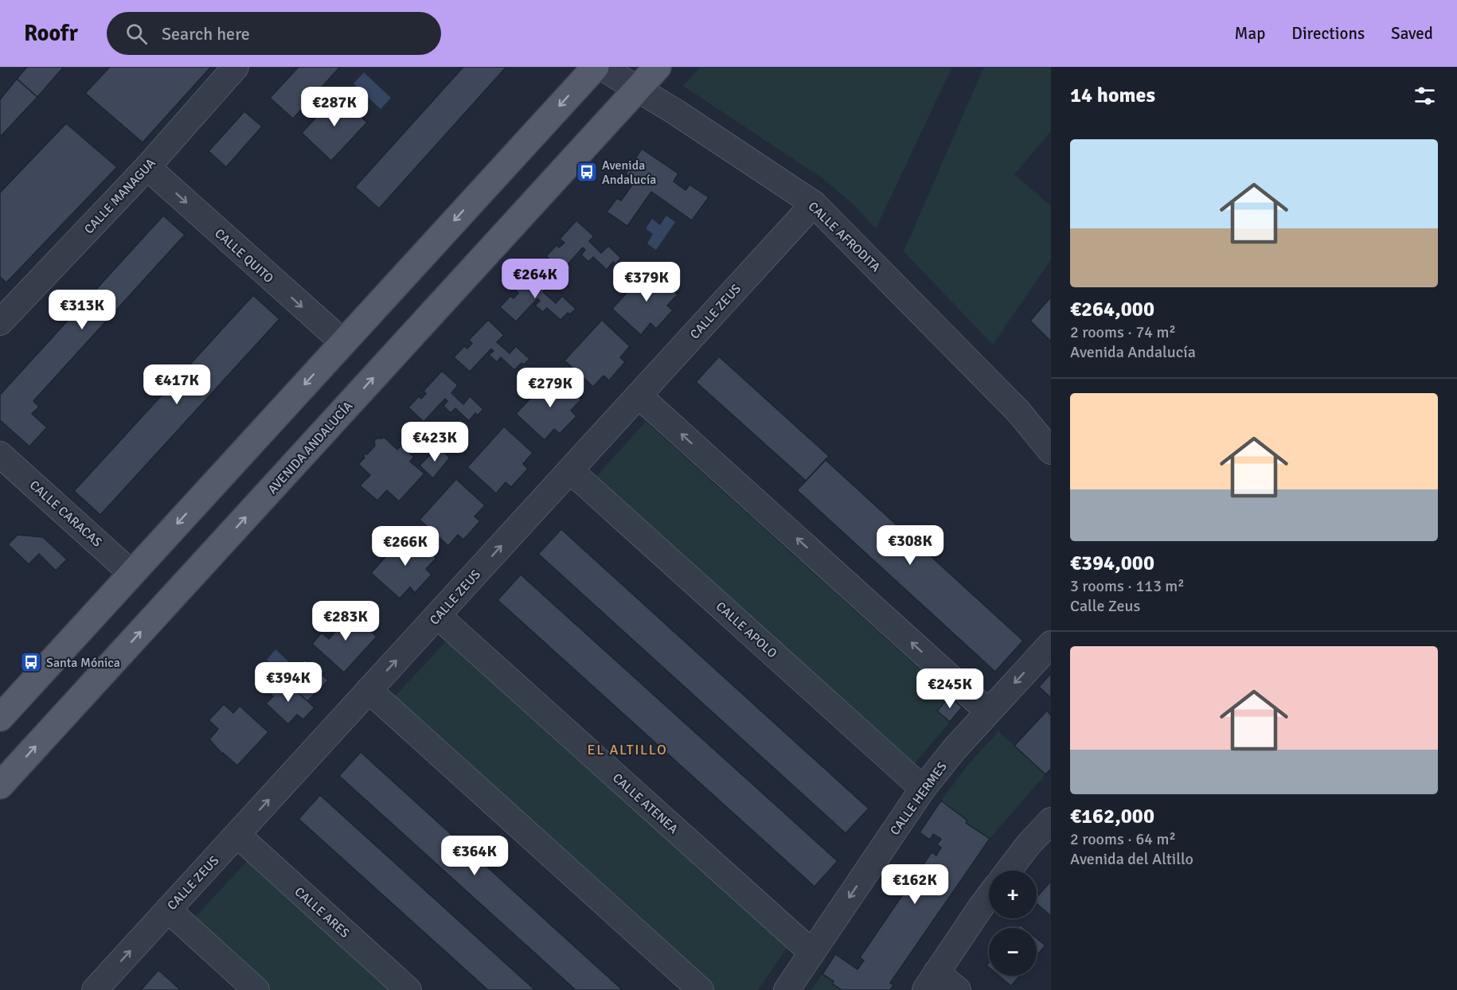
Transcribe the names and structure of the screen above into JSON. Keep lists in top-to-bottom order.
{
  "streets": {
    "main road": ["AVENIDA ANDALUCÍA"],
    "street": [
      "CALLE MANAGUA",
      "CALLE AFRODITA",
      "CALLE QUITO",
      "CALLE ZEUS",
      "CALLE CARACAS",
      "CALLE APOLO",
      "CALLE HERMES",
      "CALLE ATENEA",
      "CALLE ARES"
    ]
  },
  "crossings": [
    ["CALLE MANAGUA", "CALLE QUITO"],
    ["CALLE AFRODITA", "CALLE ZEUS"],
    ["CALLE AFRODITA", "AVENIDA ANDALUCÍA"],
    ["CALLE ZEUS", "CALLE APOLO"],
    ["CALLE ZEUS", "CALLE ATENEA"],
    ["CALLE ZEUS", "CALLE ARES"],
    ["CALLE APOLO", "CALLE HERMES"],
    ["CALLE HERMES", "CALLE ATENEA"]
  ],
  "one_way": ["CALLE QUITO", "CALLE ZEUS"],
  "districts": ["EL ALTILLO"],
  "places": {
    "bus stop": ["Avenida Andalucía", "Santa Mónica"]
  },
  "page": {
    "header": "Roofr",
    "search": "Search here",
    "nav": ["Map", "Directions", "Saved"],
    "heading": "14 homes",
    "price": [
      "€287K",
      "€264K",
      "€379K",
      "€313K",
      "€417K",
      "€279K",
      "€423K",
      "€308K",
      "€266K",
      "€283K",
      "€394K",
      "€245K",
      "€364K",
      "€162K"
    ],
    "list": [
      {
        "name": "€264,000",
        "note": "2 rooms · 74 m² · Avenida Andalucía"
      },
      {
        "name": "€394,000",
        "note": "3 rooms · 113 m² · Calle Zeus"
      },
      {
        "name": "€162,000",
        "note": "2 rooms · 64 m² · Avenida del Altillo"
      }
    ],
    "map_buttons": ["+", "−"]
  }
}
